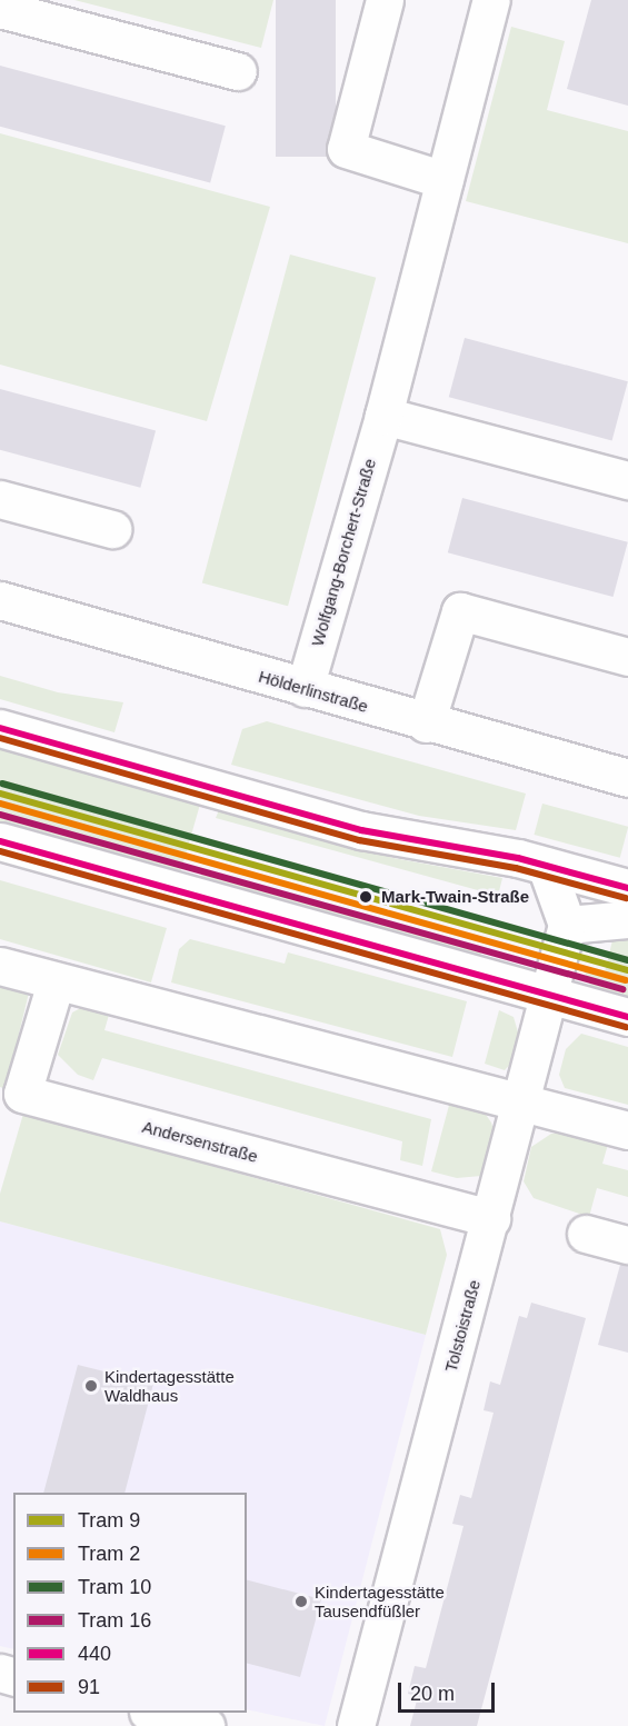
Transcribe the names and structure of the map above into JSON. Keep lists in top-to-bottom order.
{
  "streets": {
    "street": [
      "Wolfgang-Borchert-Straße",
      "Hölderlinstraße",
      "Andersenstraße",
      "Tolstoistraße"
    ]
  },
  "crossings": [
    ["Wolfgang-Borchert-Straße", "Hölderlinstraße"],
    ["Andersenstraße", "Tolstoistraße"]
  ],
  "places": ["Mark-Twain-Straße", "Kindertagesstätte Waldhaus", "Kindertagesstätte Tausendfüßler"],
  "lines": [
    "transit line 440",
    "transit line 91",
    "tram line 10",
    "tram line 9",
    "tram line 2",
    "tram line 16"
  ],
  "legend": [
    "Tram 9",
    "Tram 2",
    "Tram 10",
    "Tram 16",
    "440",
    "91"
  ],
  "scale_bar": "20 m"
}
